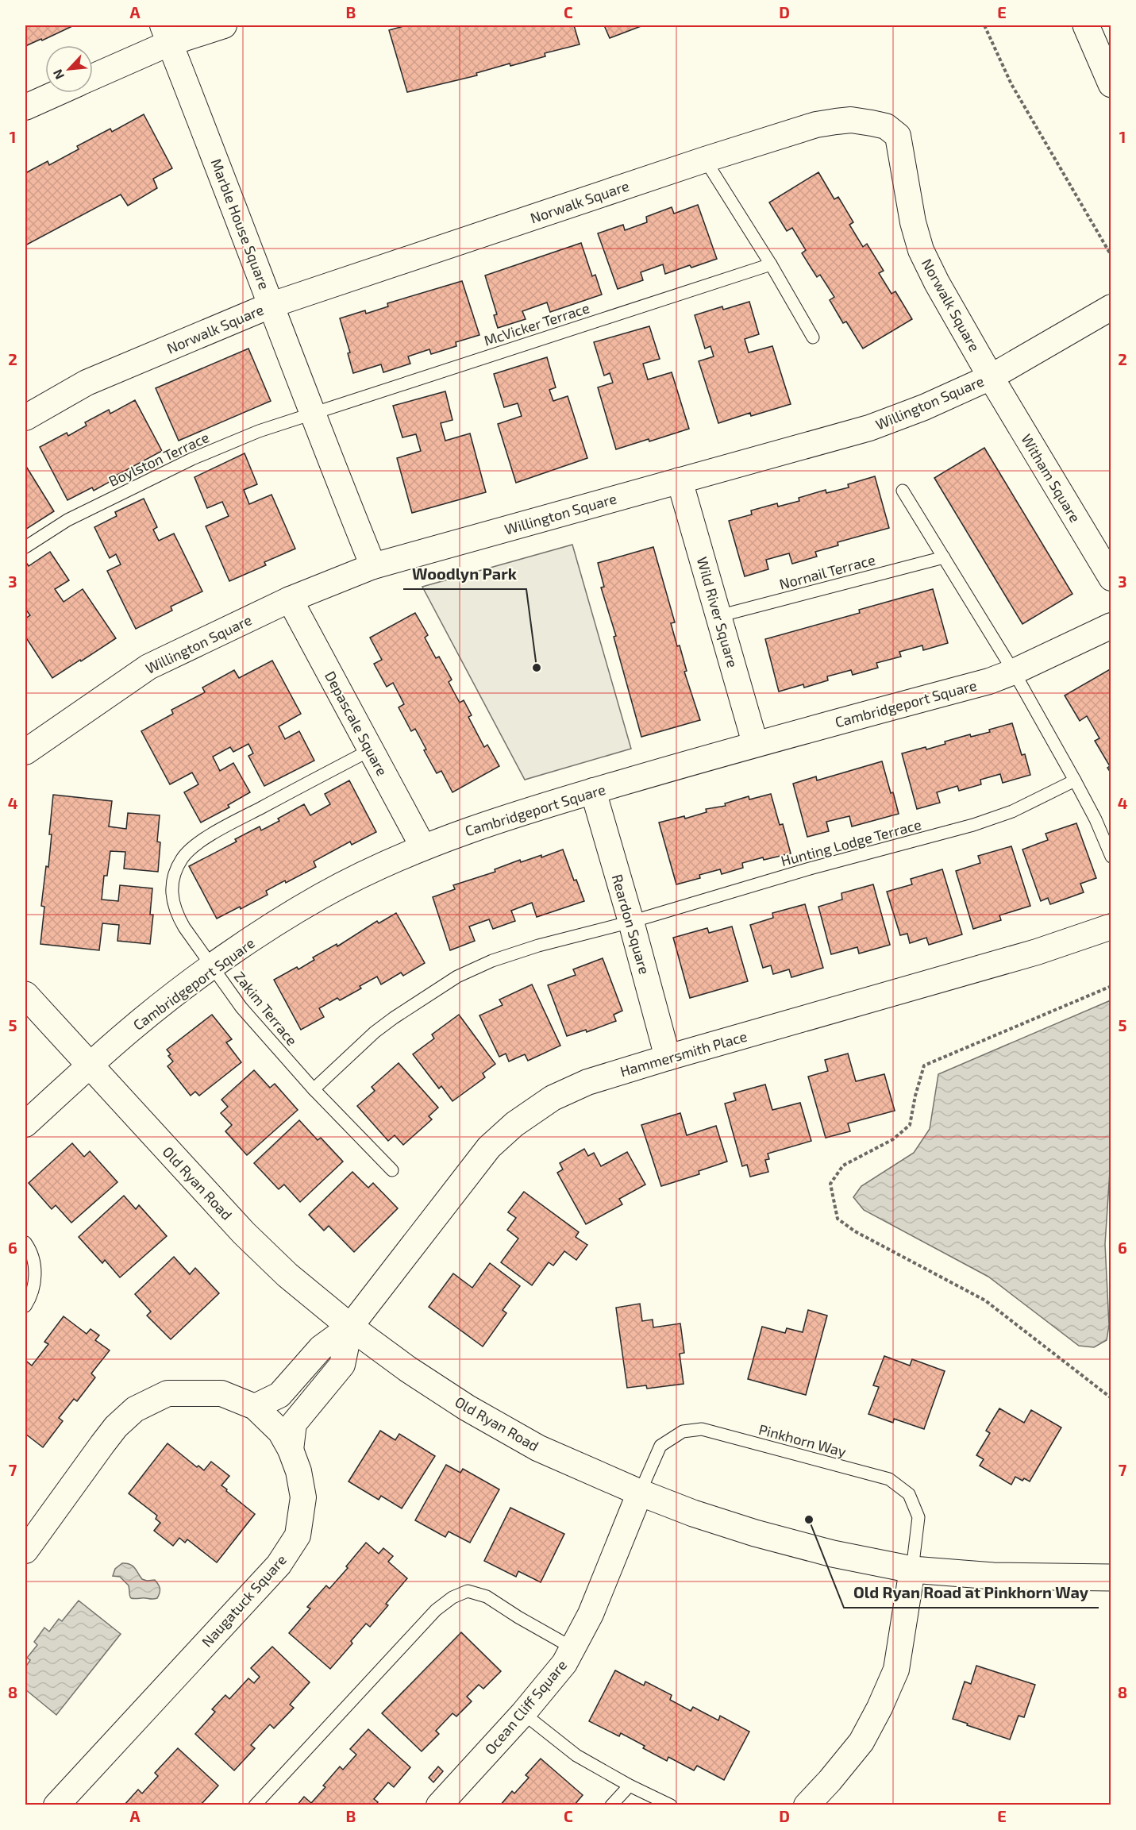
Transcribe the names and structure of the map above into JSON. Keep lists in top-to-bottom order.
{
  "streets": {
    "street": [
      "Norwalk Square",
      "Marble House Square",
      "Willington Square",
      "Witham Square",
      "Wild River Square",
      "Cambridgeport Square",
      "Depascale Square",
      "Reardon Square",
      "Hammersmith Place",
      "Old Ryan Road",
      "Naugatuck Square",
      "Ocean Cliff Square"
    ],
    "lane": [
      "McVicker Terrace",
      "Boylston Terrace",
      "Nornail Terrace",
      "Hunting Lodge Terrace",
      "Zakim Terrace",
      "Pinkhorn Way"
    ]
  },
  "crossings": [
    ["Norwalk Square", "Marble House Square"],
    ["Norwalk Square", "Willington Square"],
    ["Norwalk Square", "Witham Square"],
    ["Marble House Square", "McVicker Terrace"],
    ["Marble House Square", "Willington Square"],
    ["Marble House Square", "Boylston Terrace"],
    ["McVicker Terrace", "Boylston Terrace"],
    ["Willington Square", "Witham Square"],
    ["Willington Square", "Wild River Square"],
    ["Willington Square", "Depascale Square"],
    ["Nornail Terrace", "Wild River Square"],
    ["Wild River Square", "Cambridgeport Square"],
    ["Cambridgeport Square", "Depascale Square"],
    ["Cambridgeport Square", "Reardon Square"],
    ["Cambridgeport Square", "Zakim Terrace"],
    ["Cambridgeport Square", "Old Ryan Road"],
    ["Depascale Square", "Zakim Terrace"],
    ["Hunting Lodge Terrace", "Reardon Square"],
    ["Hunting Lodge Terrace", "Zakim Terrace"],
    ["Reardon Square", "Hammersmith Place"],
    ["Hammersmith Place", "Old Ryan Road"],
    ["Hammersmith Place", "Naugatuck Square"],
    ["Old Ryan Road", "Pinkhorn Way"],
    ["Old Ryan Road", "Ocean Cliff Square"],
    ["Pinkhorn Way", "Ocean Cliff Square"]
  ],
  "places": ["Woodlyn Park", "Old Ryan Road at Pinkhorn Way"],
  "north": "bottom left",
  "grid": {
    "columns": [
      "A",
      "B",
      "C",
      "D",
      "E"
    ],
    "rows": [
      "1",
      "2",
      "3",
      "4",
      "5",
      "6",
      "7",
      "8"
    ]
  }
}
